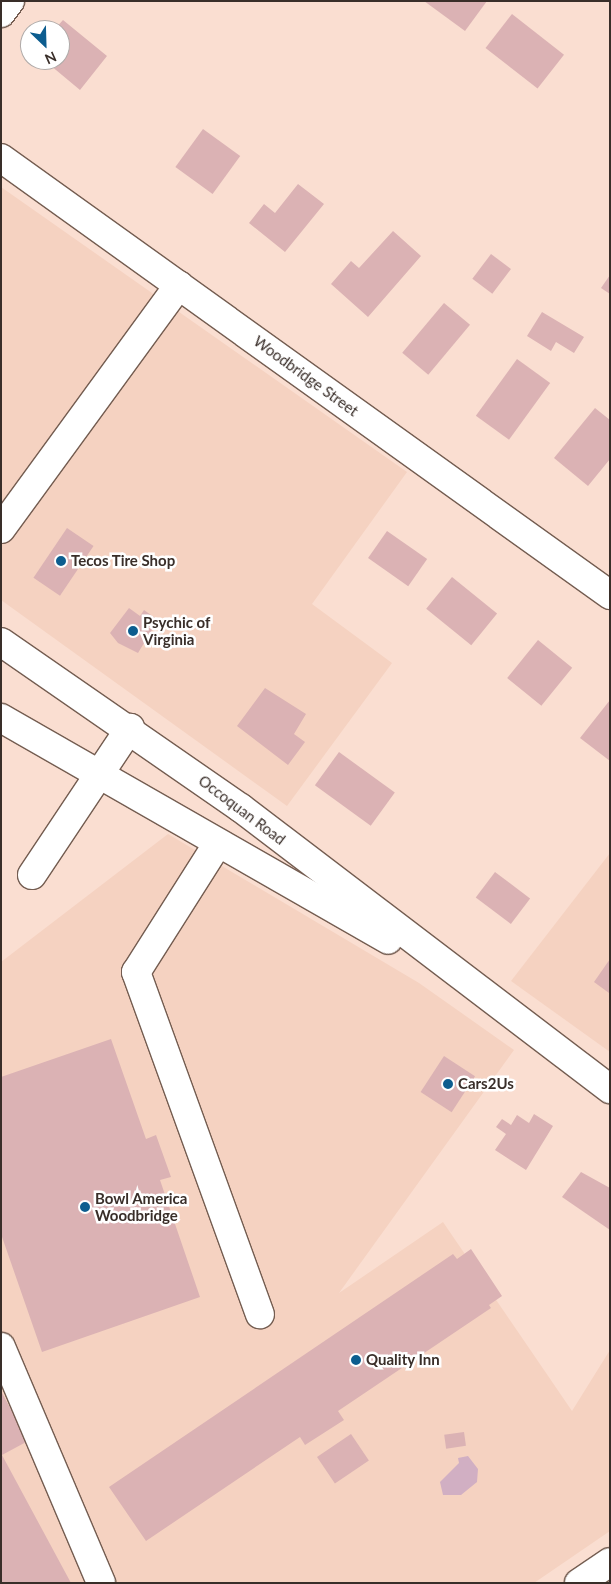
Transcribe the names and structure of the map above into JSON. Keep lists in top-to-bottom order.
{
  "streets": {
    "main road": ["Woodbridge Street", "Occoquan Road"]
  },
  "places": [
    "Tecos Tire Shop",
    "Psychic of Virginia",
    "Cars2Us",
    "Bowl America Woodbridge",
    "Quality Inn"
  ],
  "north": "bottom right"
}
